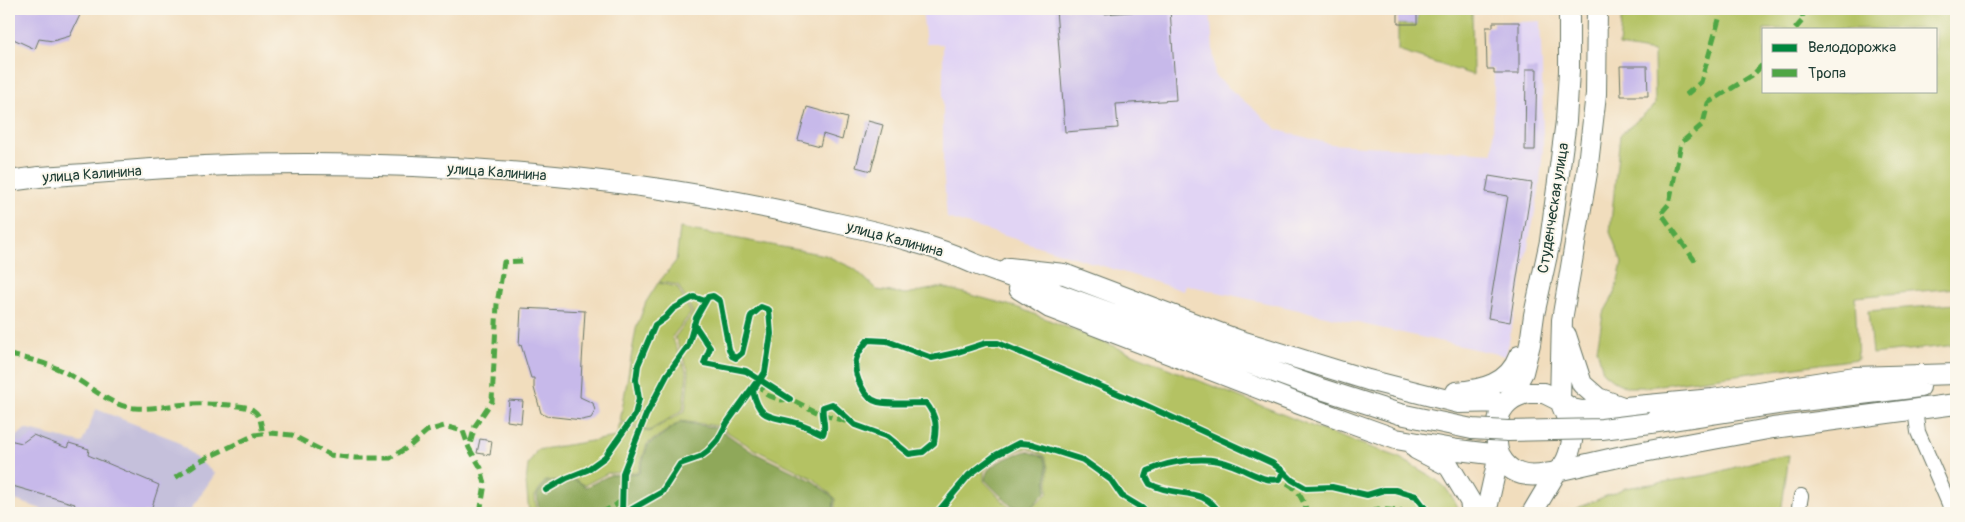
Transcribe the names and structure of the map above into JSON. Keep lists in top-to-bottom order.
{
  "streets": {
    "main road": ["улица Калинина", "Студенческая улица"]
  },
  "legend": ["Велодорожка", "Тропа"]
}
